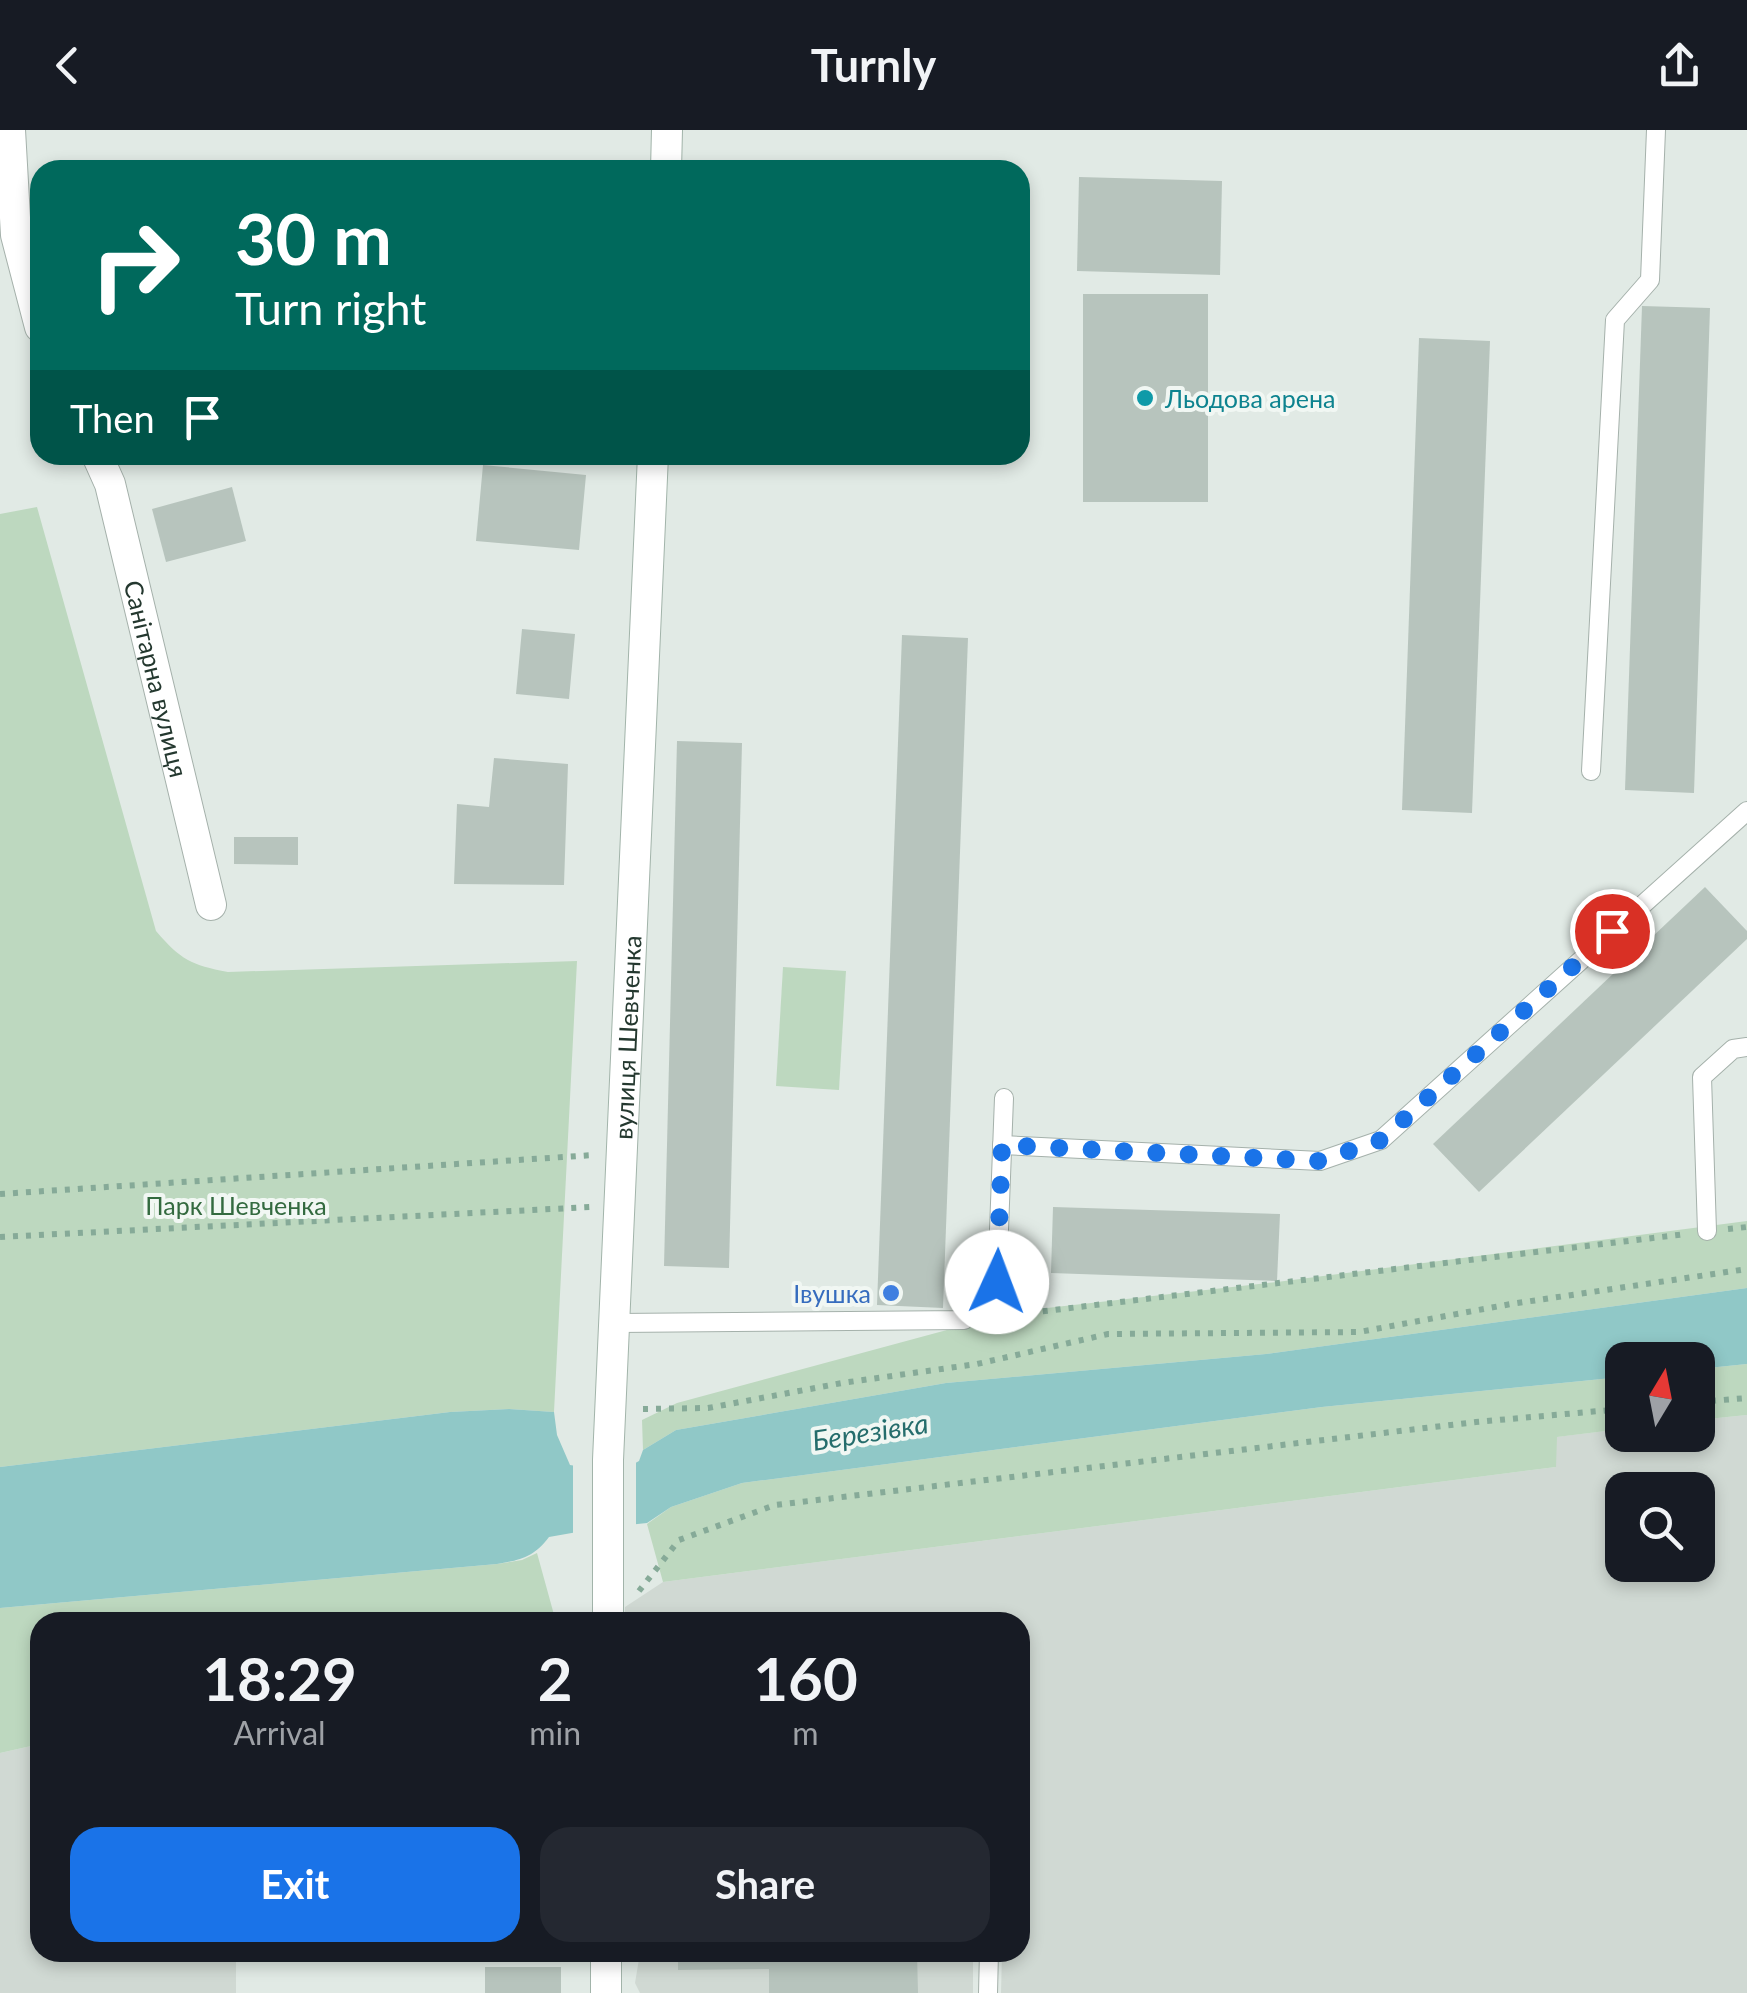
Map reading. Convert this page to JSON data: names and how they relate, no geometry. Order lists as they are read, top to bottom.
{
  "streets": {
    "main road": ["Санітарна вулиця", "вулиця Шевченка"]
  },
  "water": ["Березівка"],
  "parks": ["Парк Шевченка"],
  "places": ["Льодова арена", "Івушка"],
  "north": "top",
  "page": {
    "header": "Turnly",
    "turn": ["30 m", "Turn right"],
    "then": "Then",
    "eta": [
      "18:29",
      "Arrival",
      "2",
      "min",
      "160",
      "m"
    ],
    "buttons": ["Exit", "Share"]
  }
}
